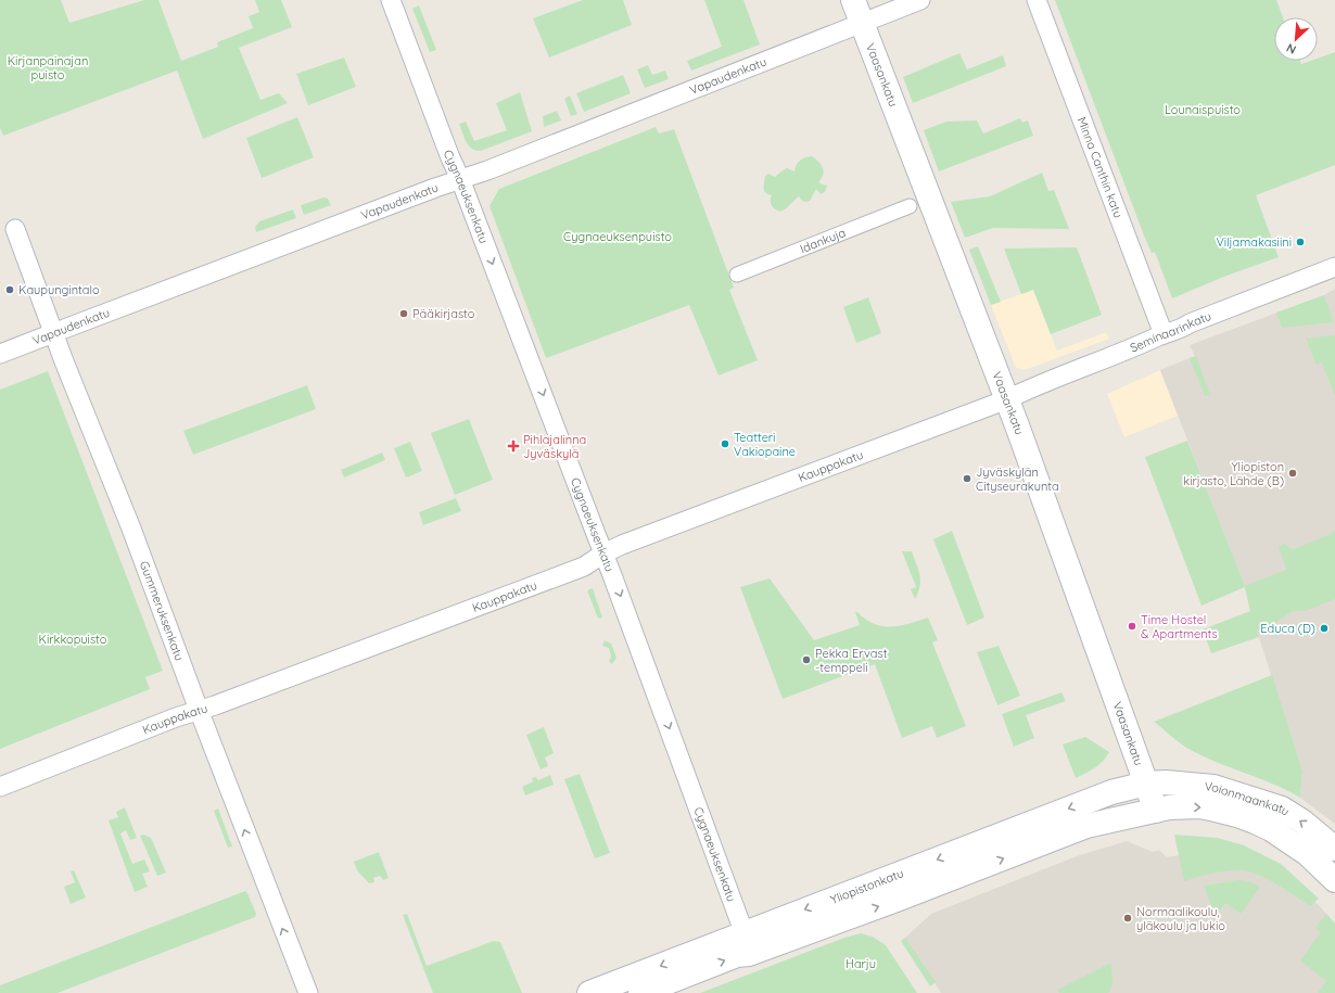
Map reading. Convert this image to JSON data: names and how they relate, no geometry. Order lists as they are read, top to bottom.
{
  "streets": {
    "main road": ["Vaasankatu", "Voionmaankatu", "Yliopistonkatu"],
    "street": [
      "Vapaudenkatu",
      "Minna Canthin katu",
      "Cygnaeuksenkatu",
      "Idankuja",
      "Seminaarinkatu",
      "Kauppakatu",
      "Gummeruksenkatu"
    ]
  },
  "crossings": [
    ["Vapaudenkatu", "Vaasankatu"],
    ["Vapaudenkatu", "Cygnaeuksenkatu"],
    ["Vapaudenkatu", "Gummeruksenkatu"],
    ["Vaasankatu", "Seminaarinkatu"],
    ["Vaasankatu", "Kauppakatu"],
    ["Vaasankatu", "Voionmaankatu"],
    ["Vaasankatu", "Yliopistonkatu"],
    ["Minna Canthin katu", "Seminaarinkatu"],
    ["Cygnaeuksenkatu", "Kauppakatu"],
    ["Cygnaeuksenkatu", "Yliopistonkatu"],
    ["Seminaarinkatu", "Kauppakatu"],
    ["Kauppakatu", "Gummeruksenkatu"],
    ["Voionmaankatu", "Yliopistonkatu"]
  ],
  "one_way": ["Cygnaeuksenkatu", "Gummeruksenkatu"],
  "parks": [
    "Kirjanpainajan puisto",
    "Lounaispuisto",
    "Cygnaeuksenpuisto",
    "Kirkkopuisto",
    "Harju"
  ],
  "places": {
    "other": [
      "Viljamakasiini",
      "Kaupungintalo",
      "Pääkirjasto",
      "Teatteri Vakiopaine",
      "Yliopiston kirjasto, Lähde (B)",
      "Jyväskylän Cityseurakunta",
      "Time Hostel & Apartments",
      "Educa (D)",
      "Pekka Ervast -temppeli",
      "Normaalikoulu, yläkoulu ja lukio"
    ],
    "health": ["Pihlajalinna Jyväskylä"]
  },
  "north": "bottom left"
}
